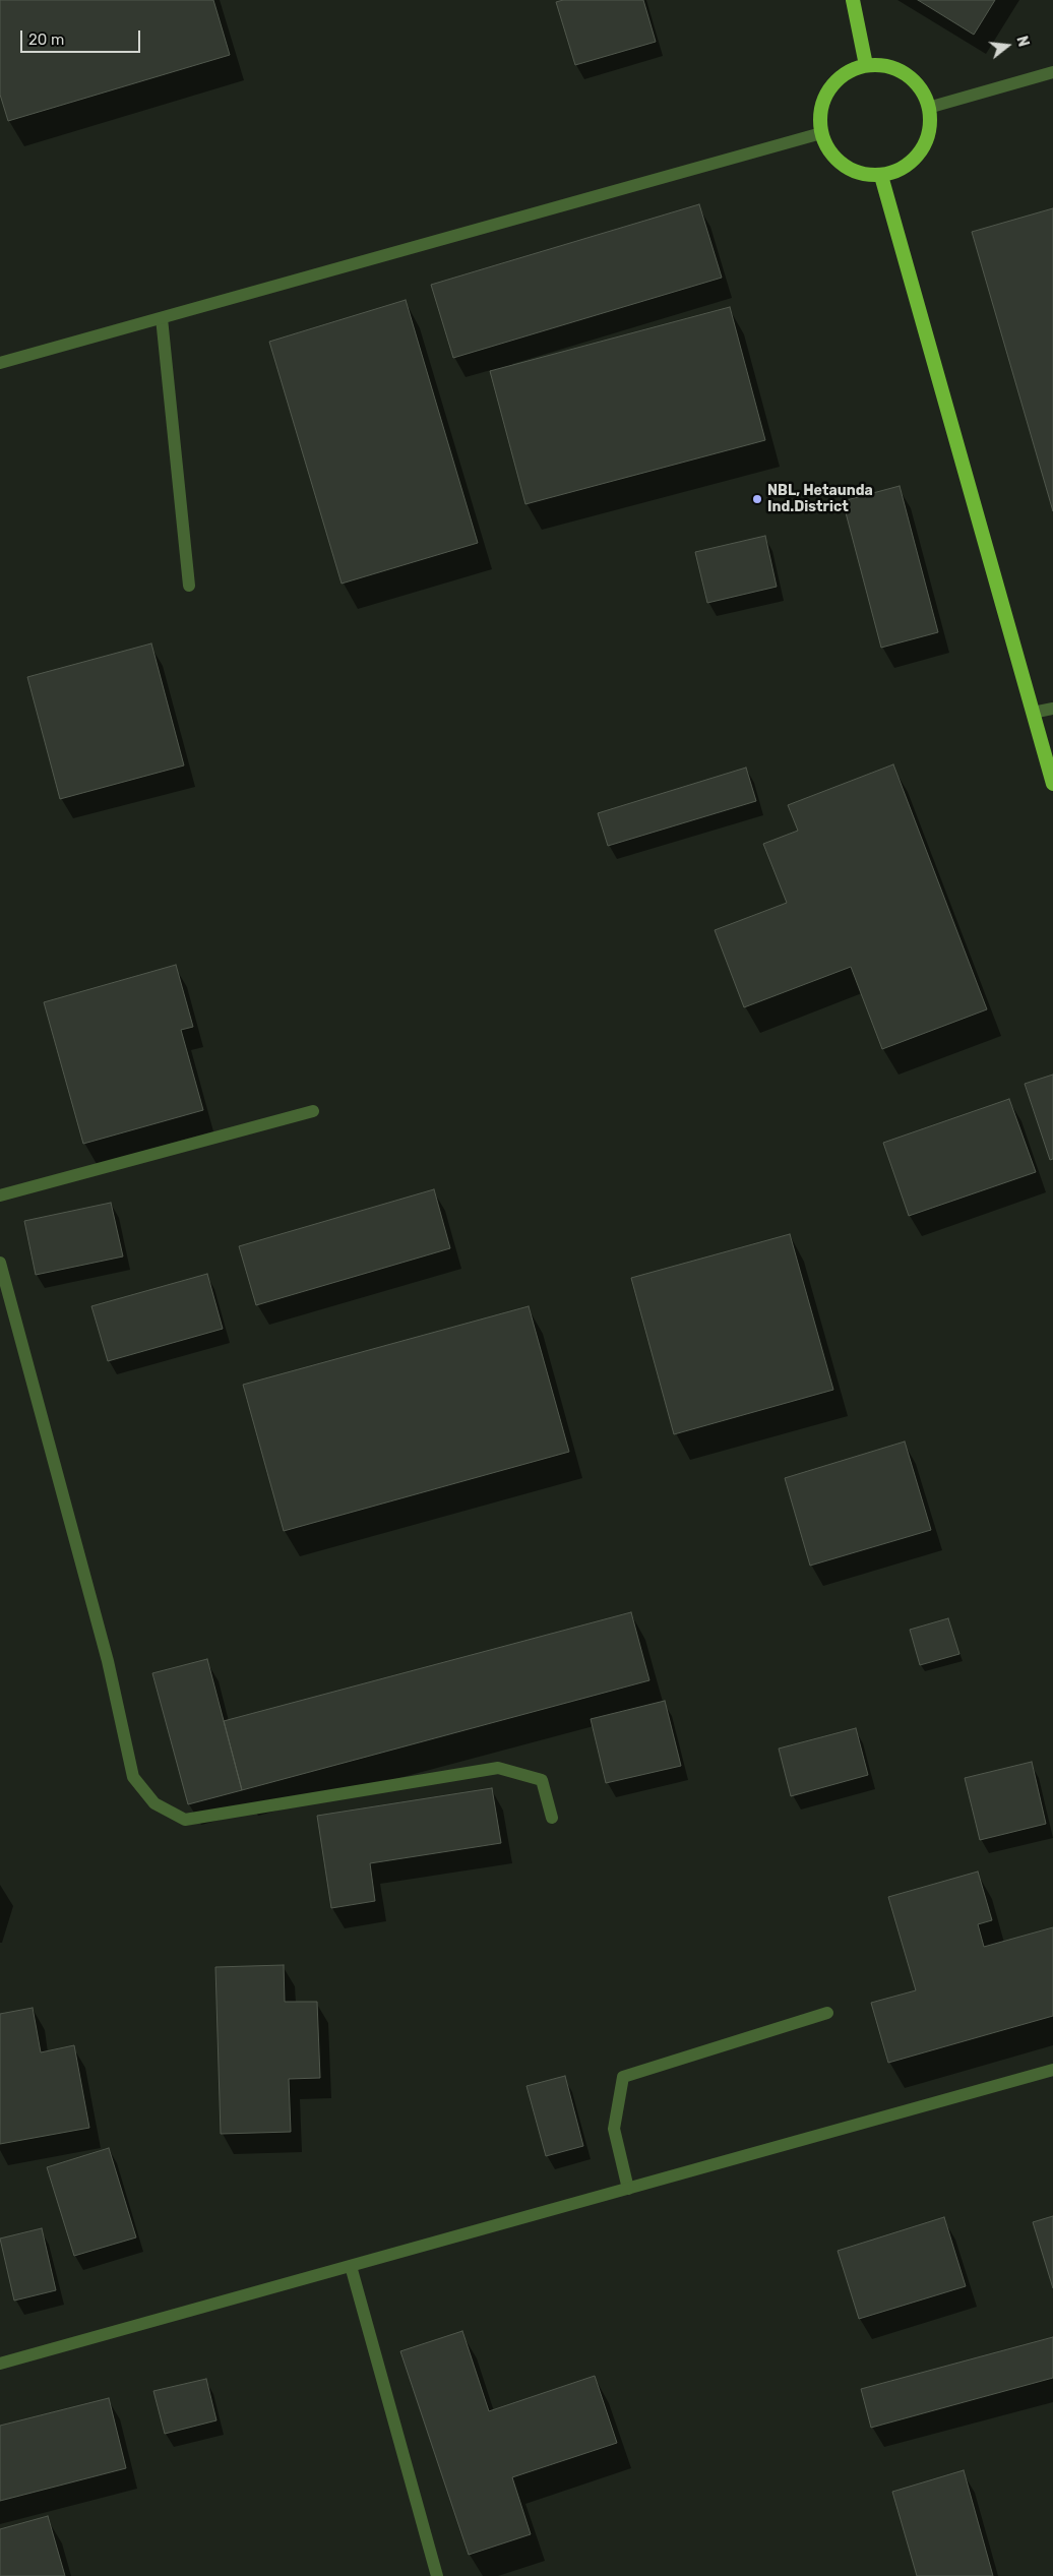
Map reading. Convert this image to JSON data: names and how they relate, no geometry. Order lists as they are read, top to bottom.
{
  "places": ["NBL, Hetaunda Ind.District"],
  "scale_bar": "20 m",
  "north": "right"
}
